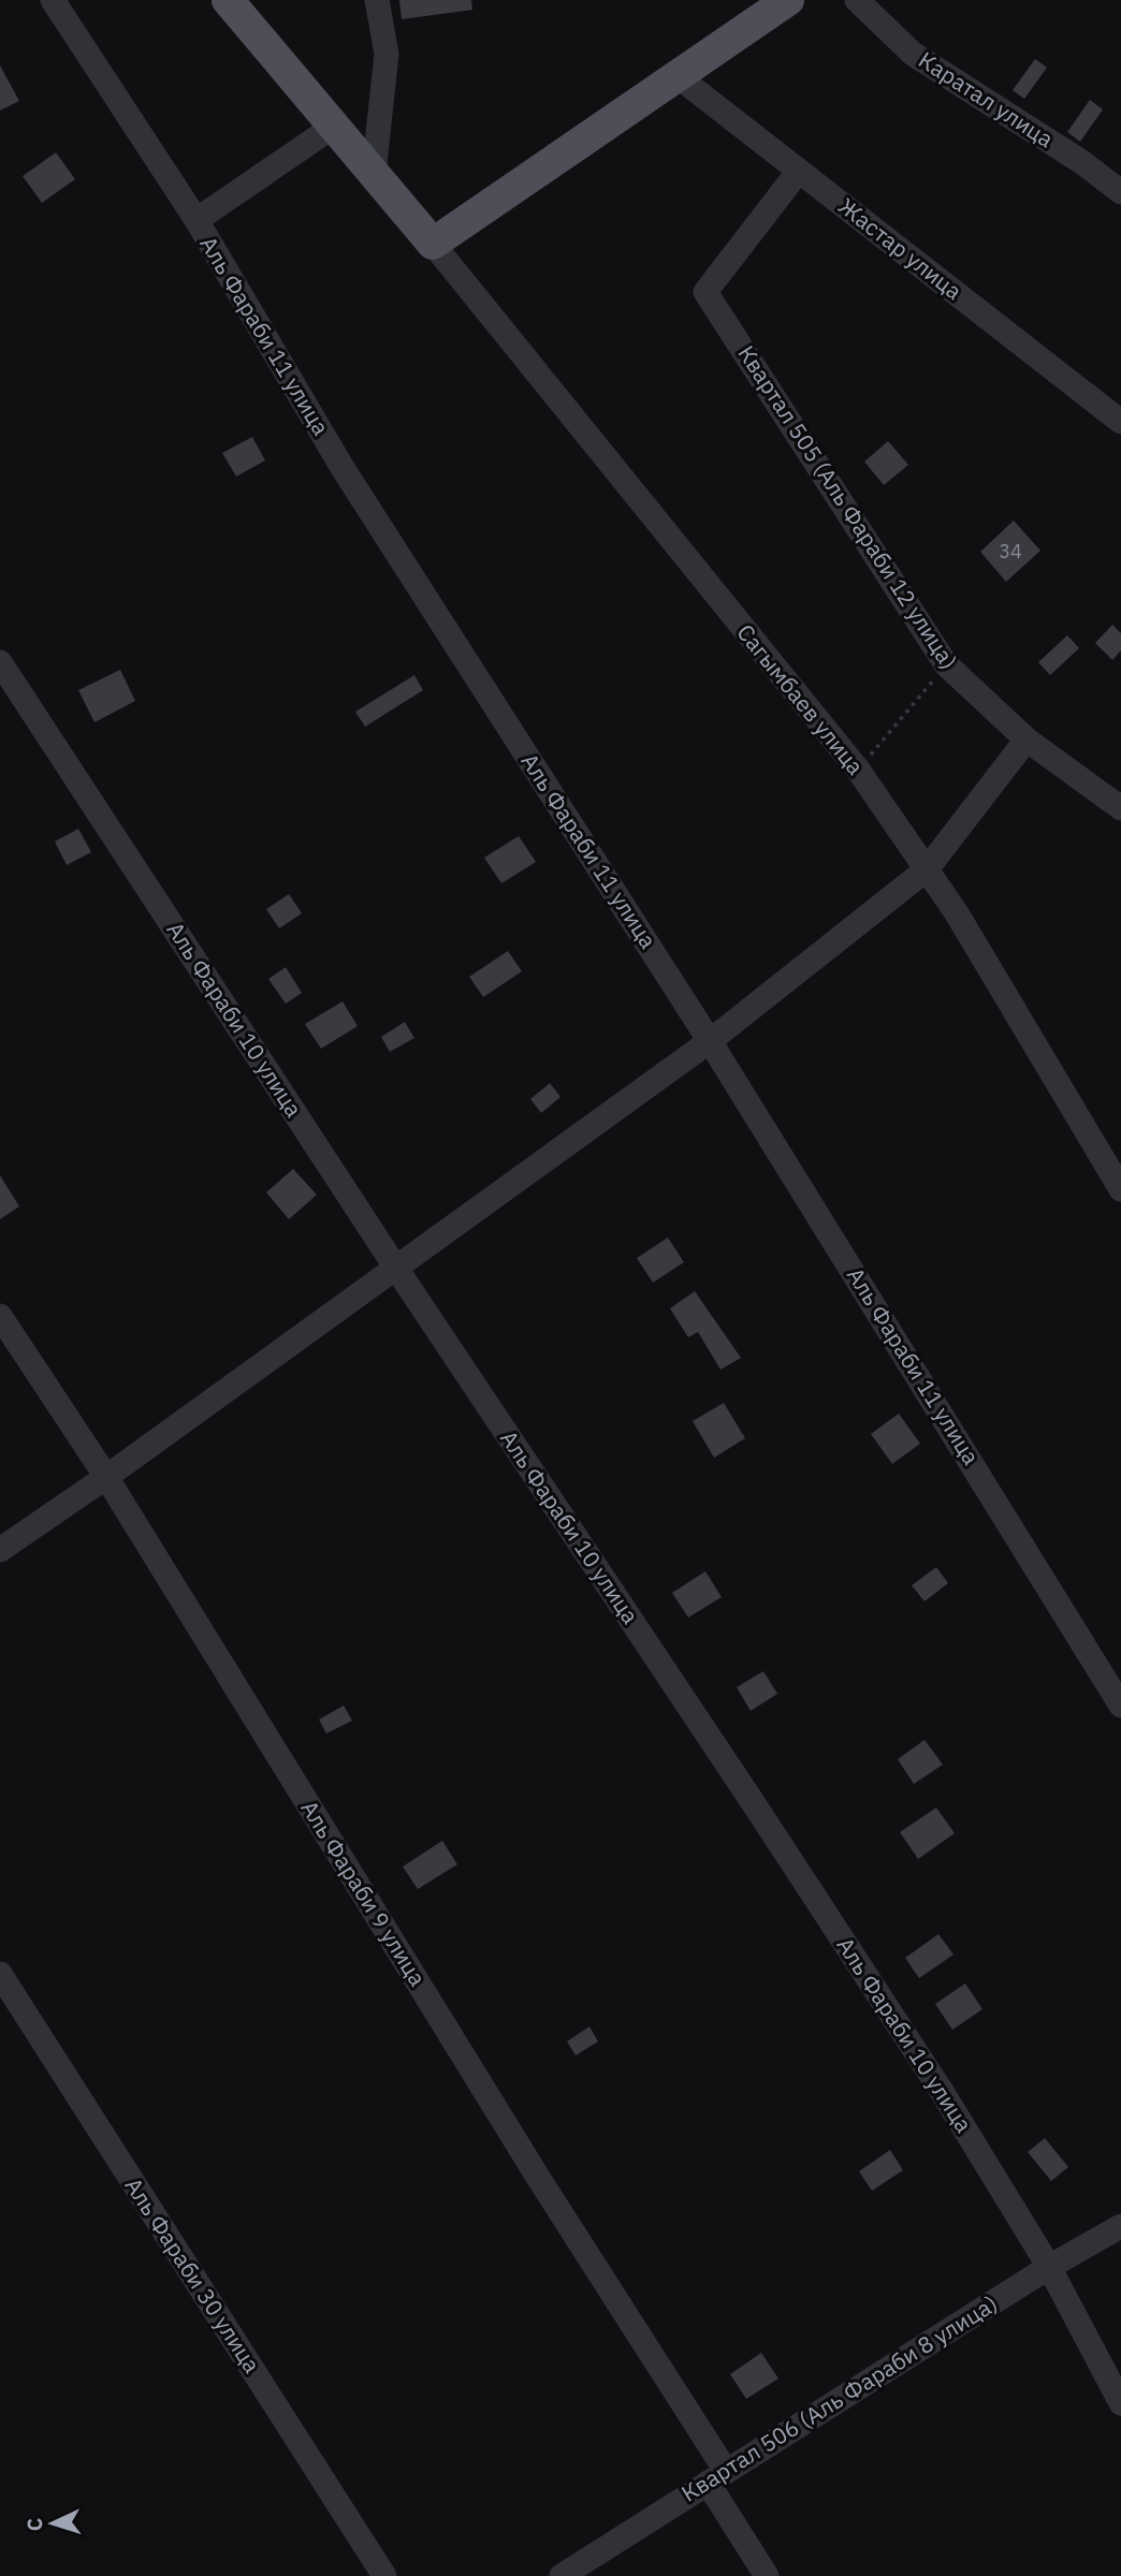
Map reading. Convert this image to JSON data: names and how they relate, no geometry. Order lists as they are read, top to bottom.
{
  "streets": {
    "street": [
      "Каратал улица",
      "Жастар улица",
      "Аль Фараби 11 улица",
      "Квартал 505 (Аль Фараби 12 улица)",
      "Сагымбаев улица",
      "Аль Фараби 10 улица",
      "Аль Фараби 9 улица",
      "Аль Фараби 30 улица",
      "Квартал 506 (Аль Фараби 8 улица)"
    ]
  },
  "crossings": [
    ["Жастар улица", "Квартал 505 (Аль Фараби 12 улица)"],
    ["Аль Фараби 10 улица", "Квартал 506 (Аль Фараби 8 улица)"],
    ["Аль Фараби 9 улица", "Квартал 506 (Аль Фараби 8 улица)"]
  ],
  "house_numbers": ["34"],
  "north": "left"
}
